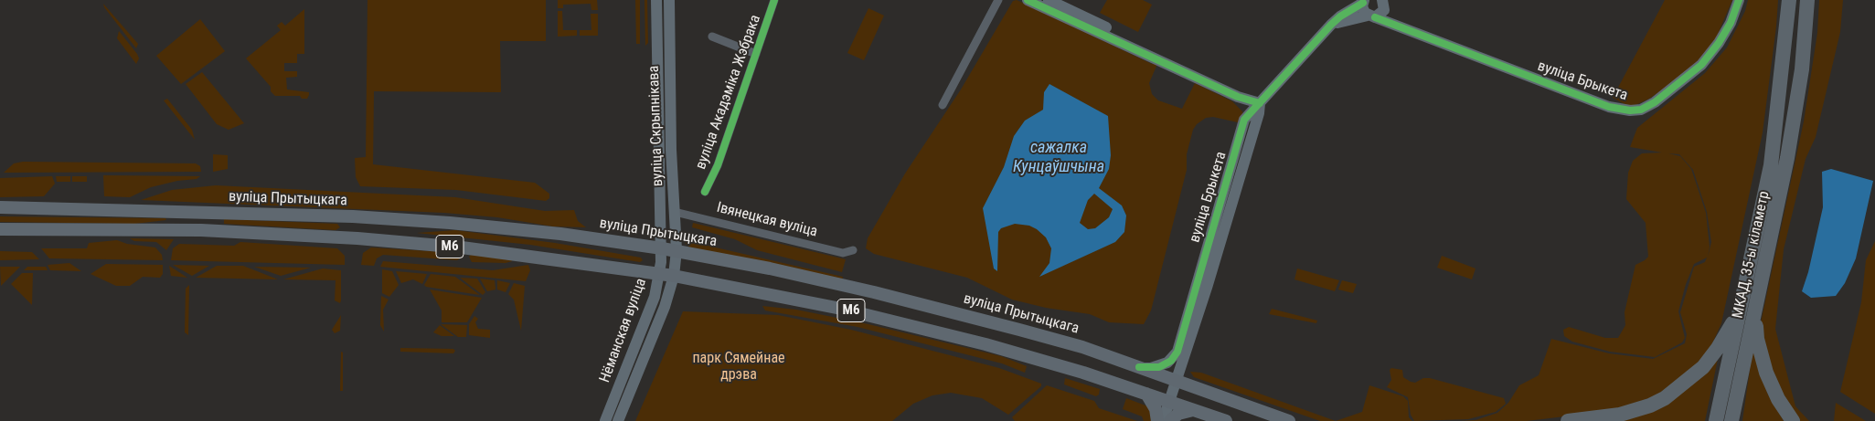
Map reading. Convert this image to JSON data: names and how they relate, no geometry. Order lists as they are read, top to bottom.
{
  "streets": {
    "highway": ["МКАД, 35-ы кіламетр"],
    "main road": ["вуліца Прытыцкага", "М6"],
    "street": [
      "вуліца Брыкета",
      "вуліца Акадэміка Жэбрака",
      "вуліца Скрыпнікава",
      "Івянецкая вуліца",
      "Нёманская вуліца"
    ]
  },
  "crossings": [
    ["вуліца Брыкета", "вуліца Прытыцкага"],
    ["вуліца Брыкета", "М6"],
    ["вуліца Скрыпнікава", "вуліца Прытыцкага"],
    ["вуліца Скрыпнікава", "Івянецкая вуліца"],
    ["вуліца Скрыпнікава", "Нёманская вуліца"],
    ["вуліца Прытыцкага", "Нёманская вуліца"],
    ["М6", "Нёманская вуліца"]
  ],
  "water": ["сажалка Кунцаўшчына"],
  "parks": ["парк Сямейнае дрэва"]
}
